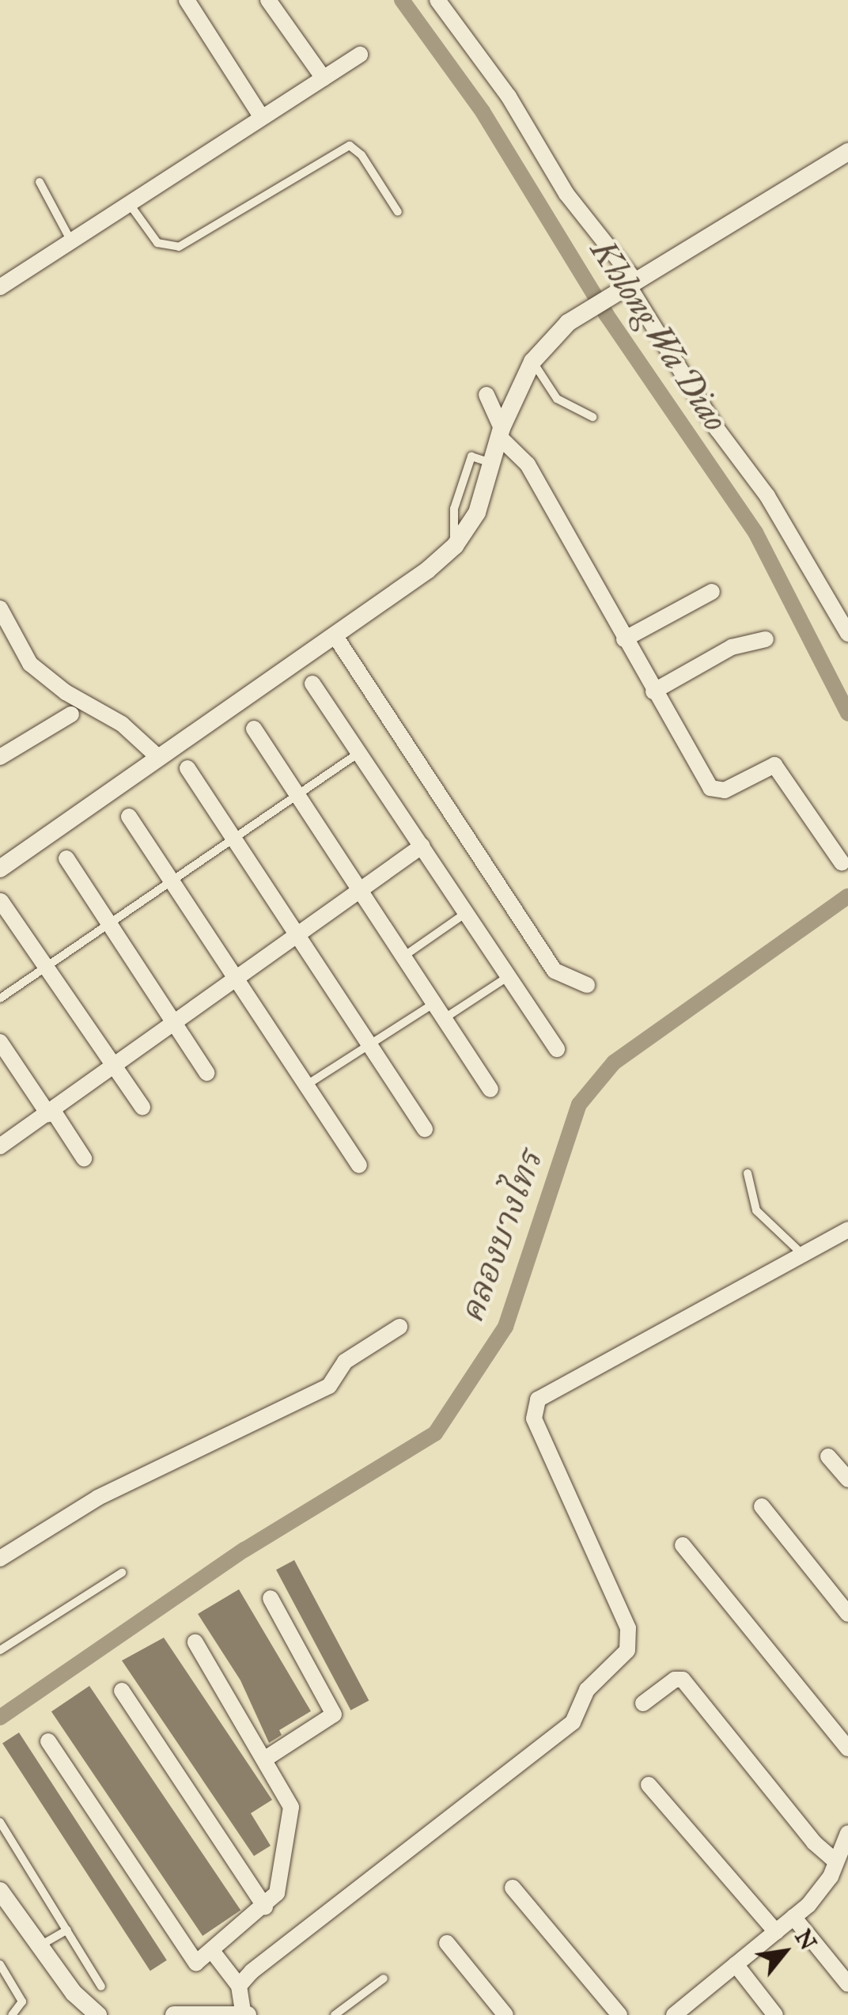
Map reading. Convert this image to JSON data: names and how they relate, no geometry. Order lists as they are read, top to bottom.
{
  "water": ["Khlong Wa Diao", "คลองบางไทร"],
  "north": "top right"
}
